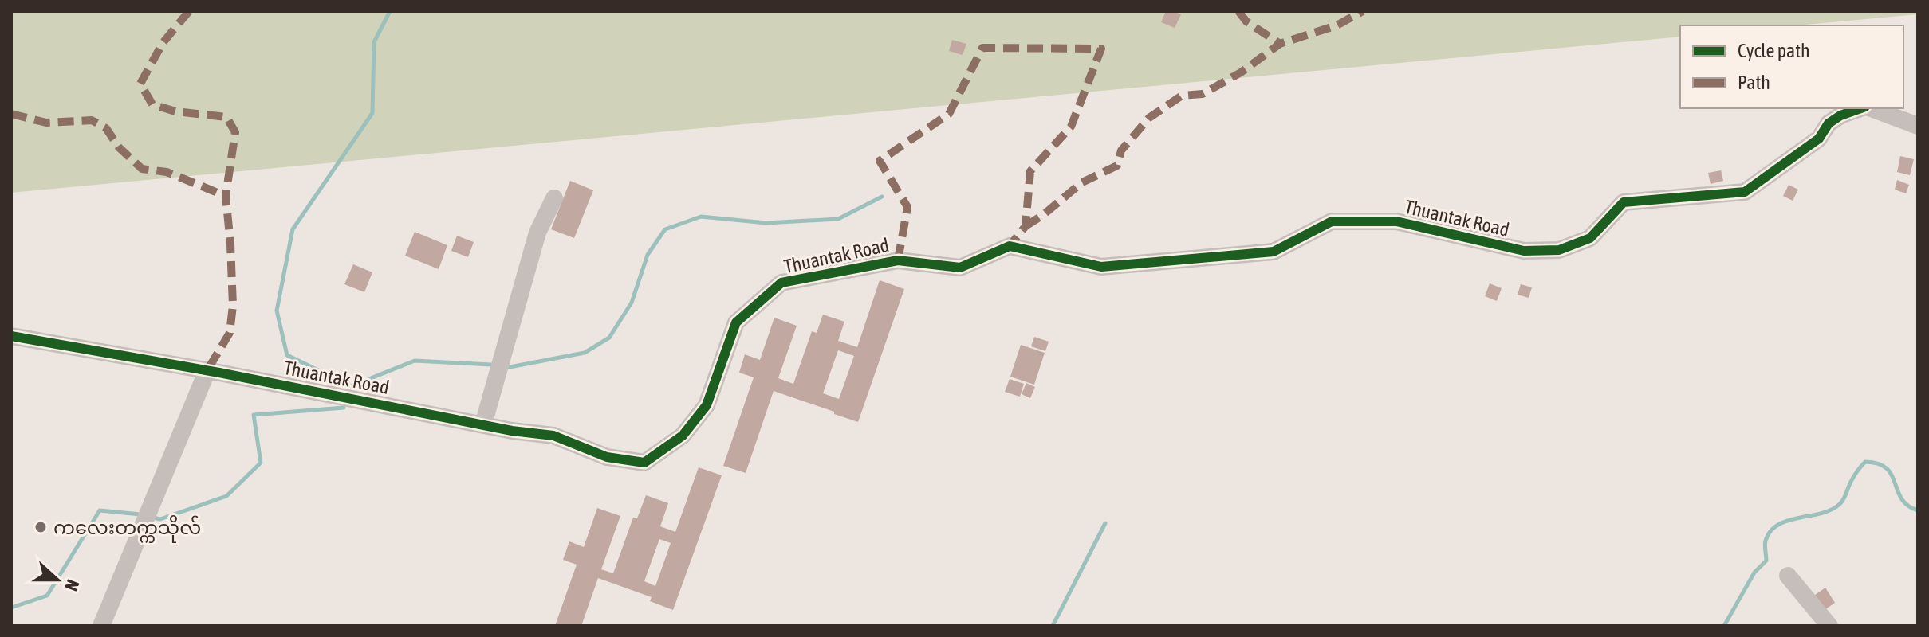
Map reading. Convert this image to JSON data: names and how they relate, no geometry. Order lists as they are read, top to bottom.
{
  "streets": {
    "street": ["Thuantak Road"]
  },
  "places": ["ကလေးတက္ကသိုလ်"],
  "legend": ["Cycle path", "Path"],
  "north": "right"
}
